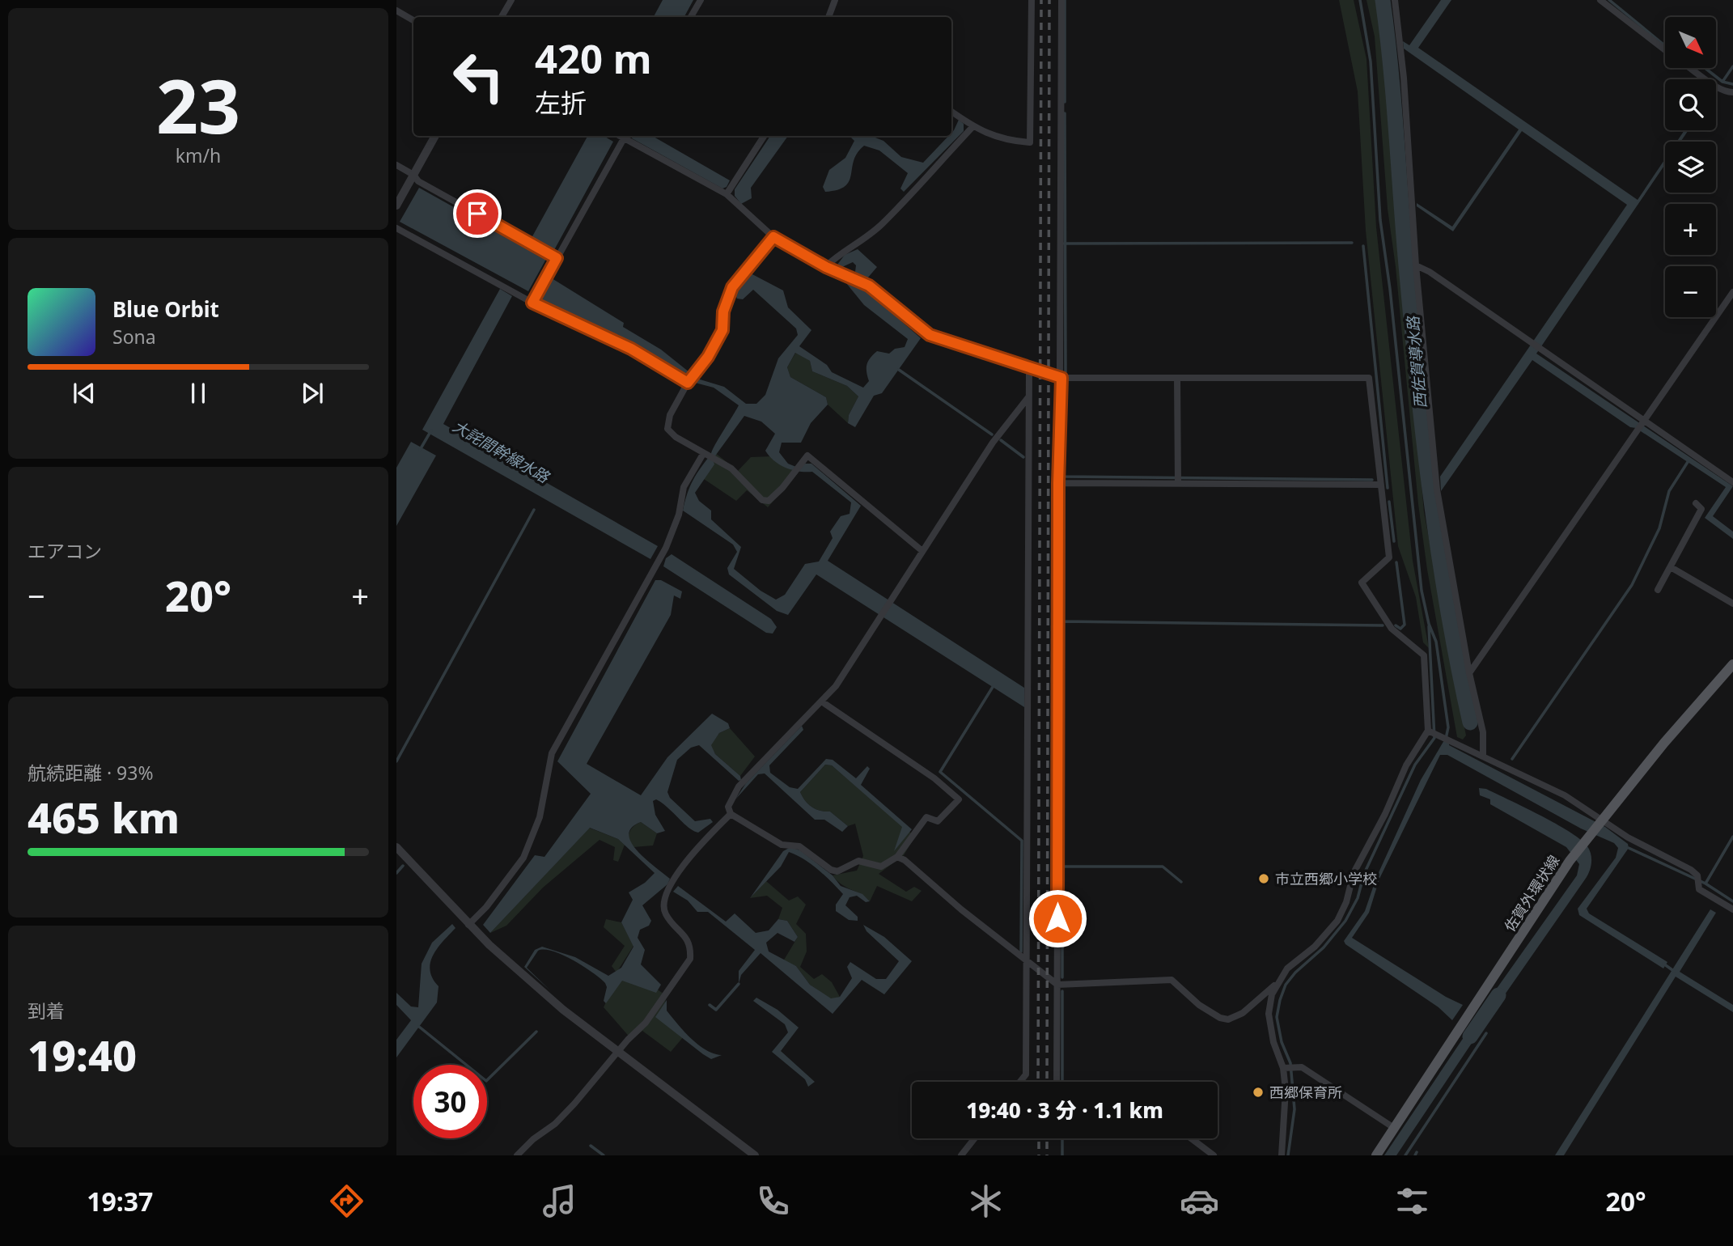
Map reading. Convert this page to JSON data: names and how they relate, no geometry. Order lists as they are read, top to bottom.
{
  "streets": {
    "main road": ["佐賀外環状線"]
  },
  "water": ["西佐賀導水路", "大詫間幹線水路"],
  "places": ["市立西郷小学校", "西郷保育所"],
  "north": "bottom right",
  "page": {
    "tile": [
      ["23", "km/h"],
      "エアコン",
      ["航続距離 · 93%", "465 km"],
      ["到着", "19:40"]
    ],
    "map_buttons": ["+", "−"],
    "turn": ["420 m", "左折"],
    "song": ["Blue Orbit", "Sona"],
    "heat": ["−", "20°", "+"],
    "limit": "30",
    "trip": "19:40 · 3 分 · 1.1 km",
    "tabs": ["19:37", "20°"]
  }
}
